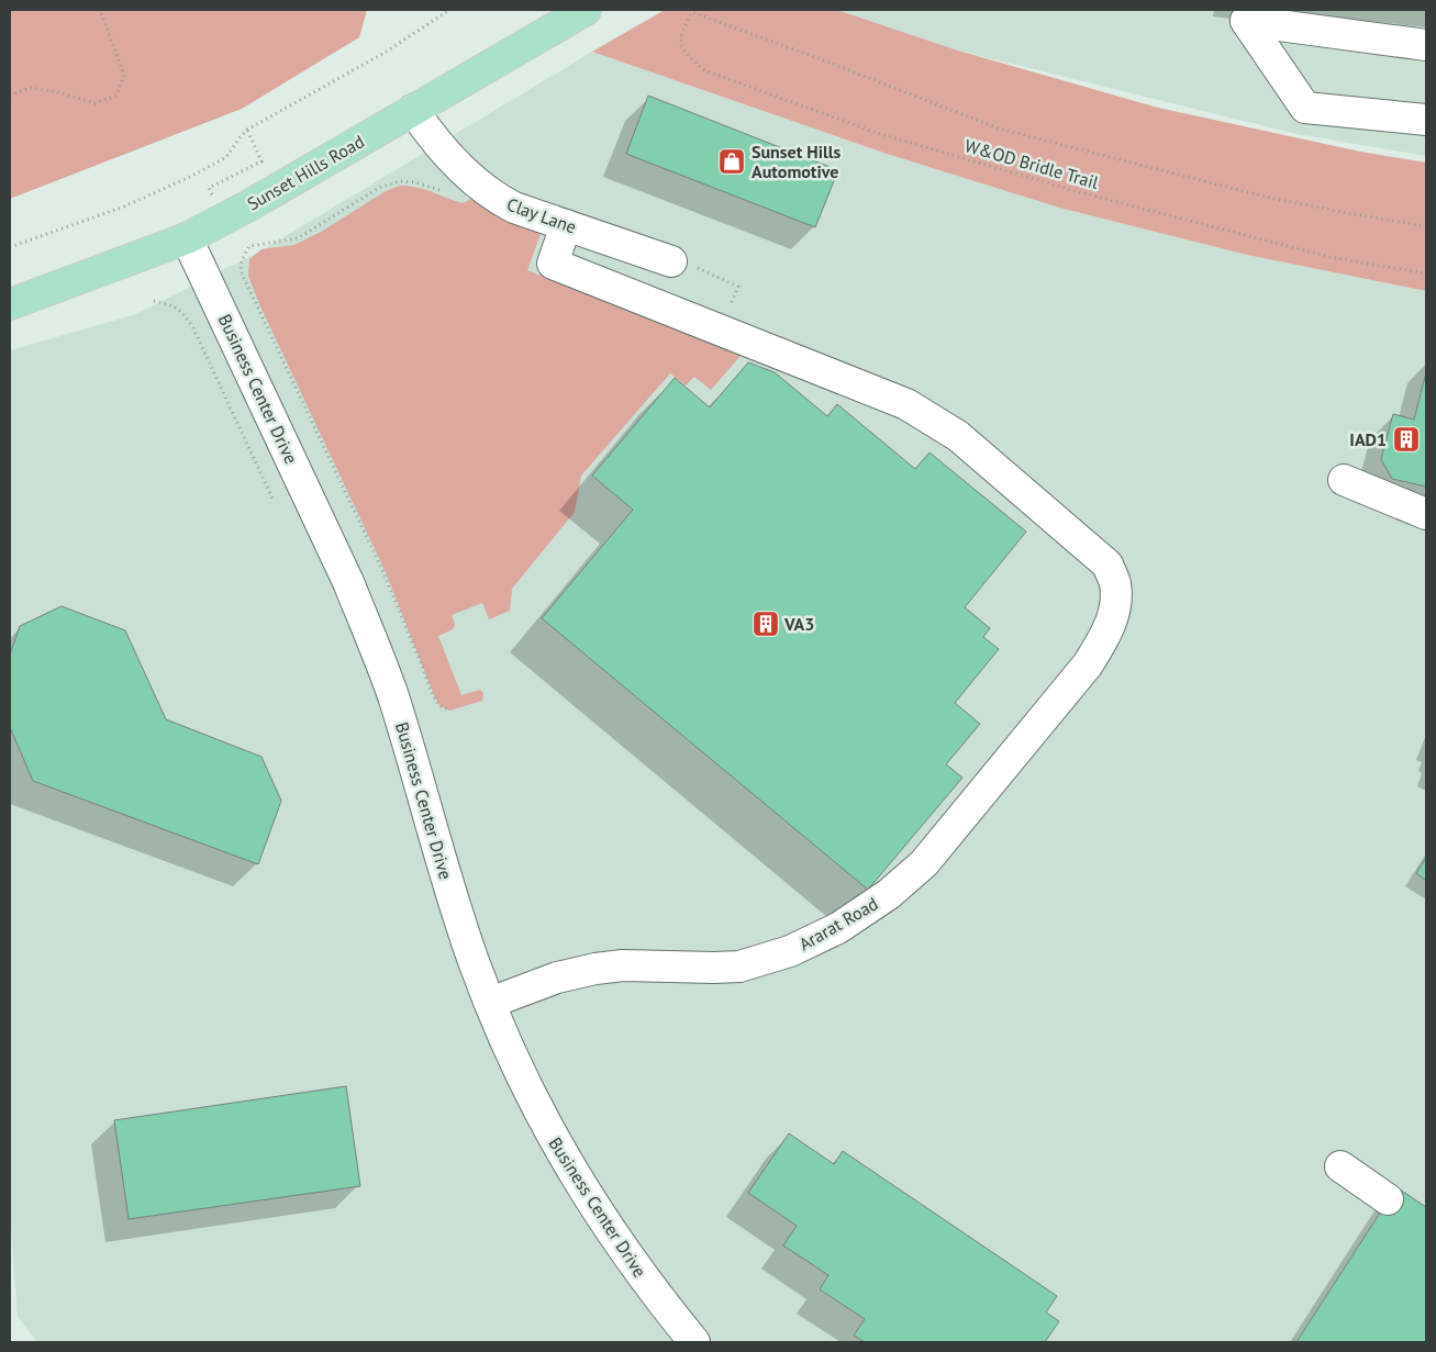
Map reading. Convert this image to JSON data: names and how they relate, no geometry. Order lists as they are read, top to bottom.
{
  "streets": {
    "main road": ["Sunset Hills Road"],
    "street": ["Clay Lane", "Business Center Drive", "Ararat Road"],
    "path": ["W&OD Bridle Trail"]
  },
  "crossings": [
    ["Sunset Hills Road", "Clay Lane"],
    ["Sunset Hills Road", "Business Center Drive"],
    ["Clay Lane", "Ararat Road"],
    ["Business Center Drive", "Ararat Road"]
  ],
  "places": {
    "shop": ["Sunset Hills Automotive"],
    "building": ["IAD1", "VA3"]
  }
}
